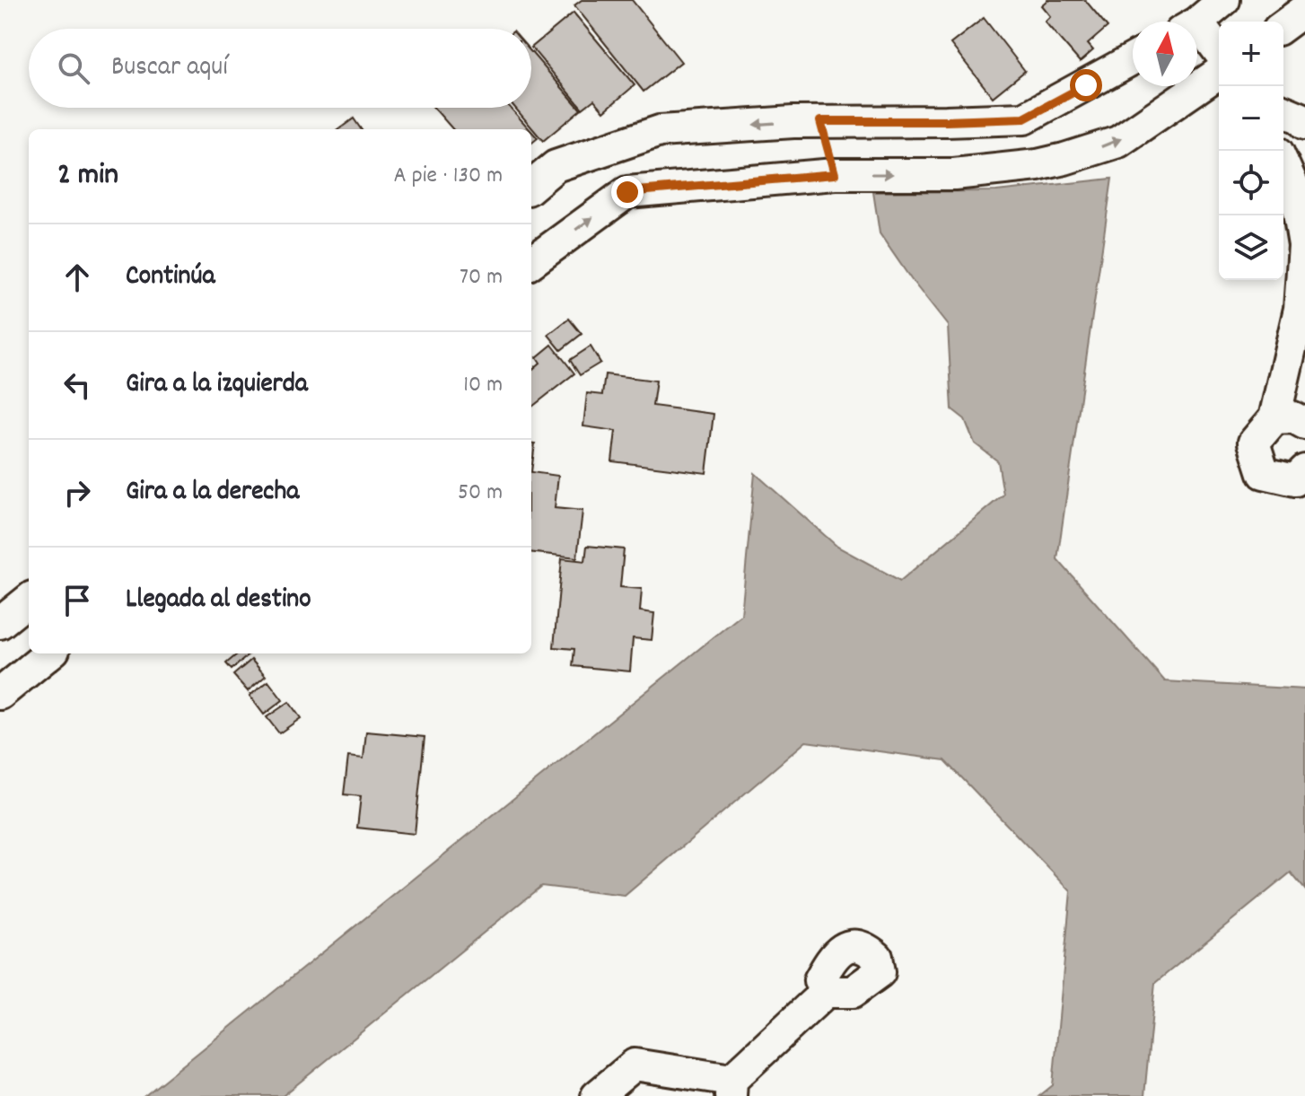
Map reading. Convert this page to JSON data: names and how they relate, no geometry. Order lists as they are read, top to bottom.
{
  "north": "top",
  "page": {
    "map_buttons": ["+", "−"],
    "search": "Buscar aquí",
    "heading": ["2 min", "A pie · 130 m"],
    "list": [
      ["Continúa", "70 m"],
      ["Gira a la izquierda", "10 m"],
      ["Gira a la derecha", "50 m"],
      "Llegada al destino"
    ]
  }
}
